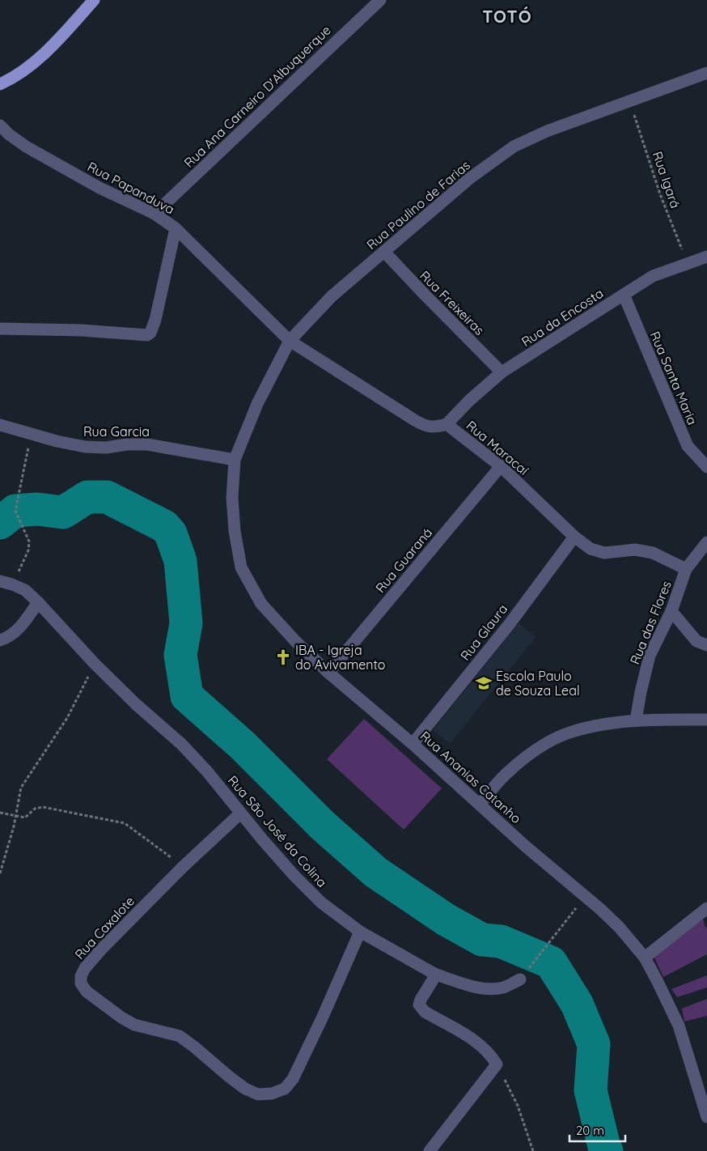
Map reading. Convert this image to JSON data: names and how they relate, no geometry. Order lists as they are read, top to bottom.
{
  "streets": {
    "street": [
      "Rua Ana Carneiro D'Albuquerque",
      "Rua Papanduva",
      "Rua Paulino de Farias",
      "Rua Freixeiras",
      "Rua da Encosta",
      "Rua Santa Maria",
      "Rua Garcia",
      "Rua Maracaí",
      "Rua Guaraná",
      "Rua das Flores",
      "Rua Glaura",
      "Rua Ananias Catanho",
      "Rua São José da Colina",
      "Rua Caxalote"
    ],
    "path": ["Rua Igará"]
  },
  "crossings": [
    ["Rua Ana Carneiro D'Albuquerque", "Rua Papanduva"],
    ["Rua Igará", "Rua Paulino de Farias"],
    ["Rua Igará", "Rua da Encosta"],
    ["Rua Papanduva", "Rua Paulino de Farias"],
    ["Rua Papanduva", "Rua Maracaí"],
    ["Rua Paulino de Farias", "Rua Freixeiras"],
    ["Rua Paulino de Farias", "Rua Garcia"],
    ["Rua Paulino de Farias", "Rua Maracaí"],
    ["Rua Paulino de Farias", "Rua Ananias Catanho"],
    ["Rua Freixeiras", "Rua da Encosta"],
    ["Rua da Encosta", "Rua Santa Maria"],
    ["Rua da Encosta", "Rua Maracaí"],
    ["Rua Garcia", "Rua Ananias Catanho"],
    ["Rua Maracaí", "Rua Guaraná"],
    ["Rua Maracaí", "Rua das Flores"],
    ["Rua Maracaí", "Rua Glaura"],
    ["Rua Guaraná", "Rua Ananias Catanho"],
    ["Rua Glaura", "Rua Ananias Catanho"],
    ["Rua São José da Colina", "Rua Caxalote"]
  ],
  "districts": ["TOTÓ"],
  "places": {
    "church": ["IBA - Igreja do Avivamento"],
    "school or university": ["Escola Paulo de Souza Leal"]
  },
  "scale_bar": "20 m"
}
